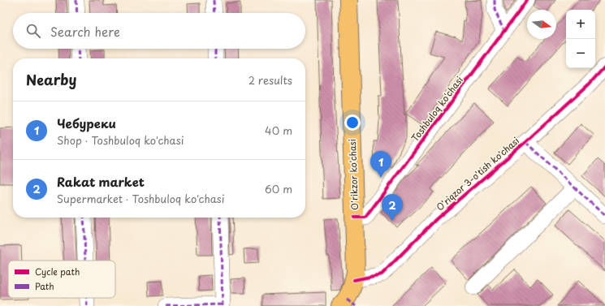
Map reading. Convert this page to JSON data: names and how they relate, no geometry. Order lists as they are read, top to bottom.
{
  "streets": {
    "main road": ["O'rikzor ko'chasi"],
    "street": ["Toshbuloq ko'chasi", "O'riqzor 3-o'tish ko'chasi"]
  },
  "crossings": [
    ["Toshbuloq ko'chasi", "O'rikzor ko'chasi"],
    ["O'riqzor 3-o'tish ko'chasi", "O'rikzor ko'chasi"]
  ],
  "legend": ["Cycle path", "Path"],
  "north": "right",
  "page": {
    "map_buttons": ["+", "−"],
    "search": "Search here",
    "heading": ["Nearby", "2 results"],
    "list": [
      {
        "mark": "1",
        "name": "Чебуреки",
        "note": "Shop · Toshbuloq ko'chasi",
        "value": "40 m"
      },
      {
        "mark": "2",
        "name": "Rakat market",
        "note": "Supermarket · Toshbuloq ko'chasi",
        "value": "60 m"
      }
    ],
    "pins": ["1", "2"]
  }
}
